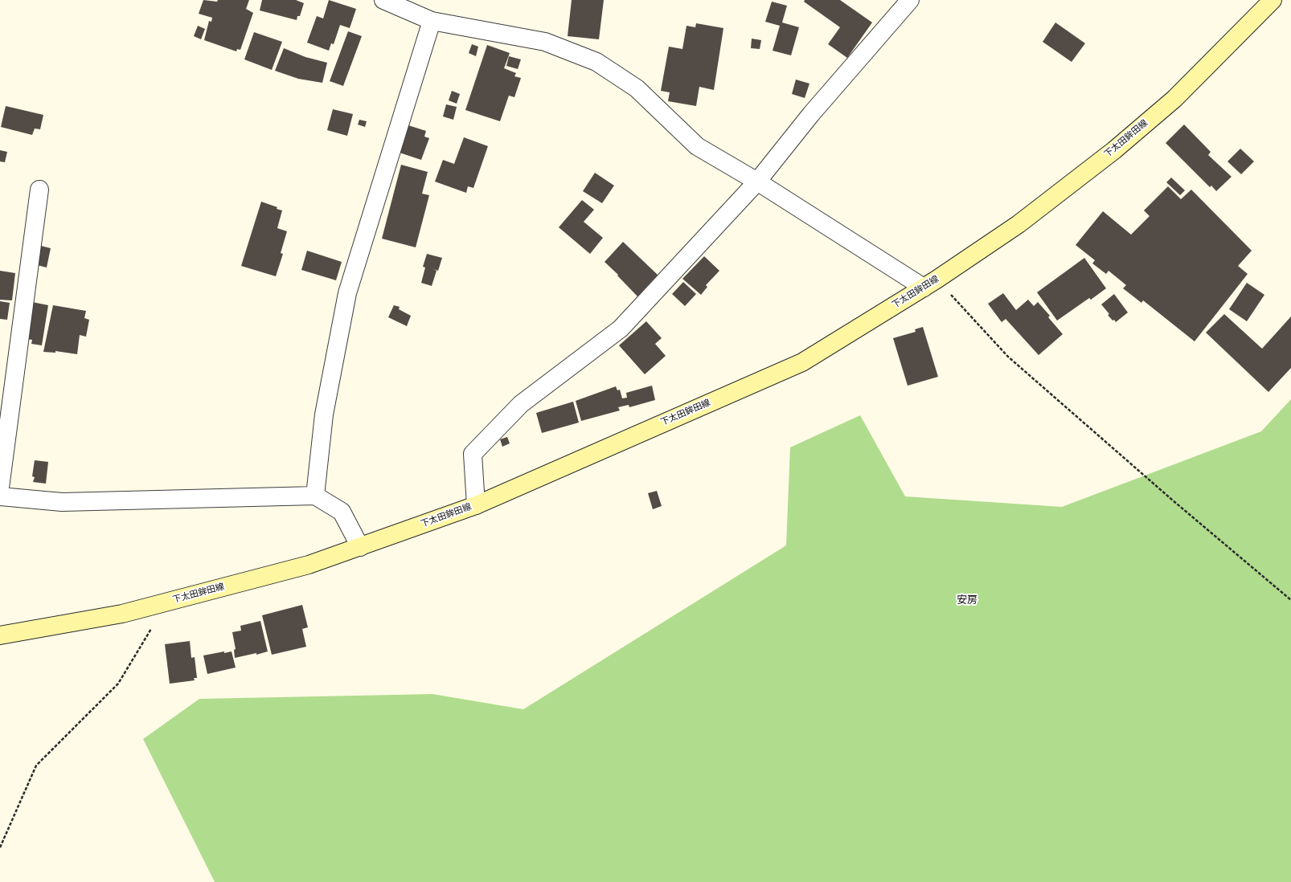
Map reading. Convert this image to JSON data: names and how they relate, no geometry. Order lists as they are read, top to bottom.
{
  "streets": {
    "main road": ["下太田鉾田線"]
  },
  "districts": ["安房"]
}
